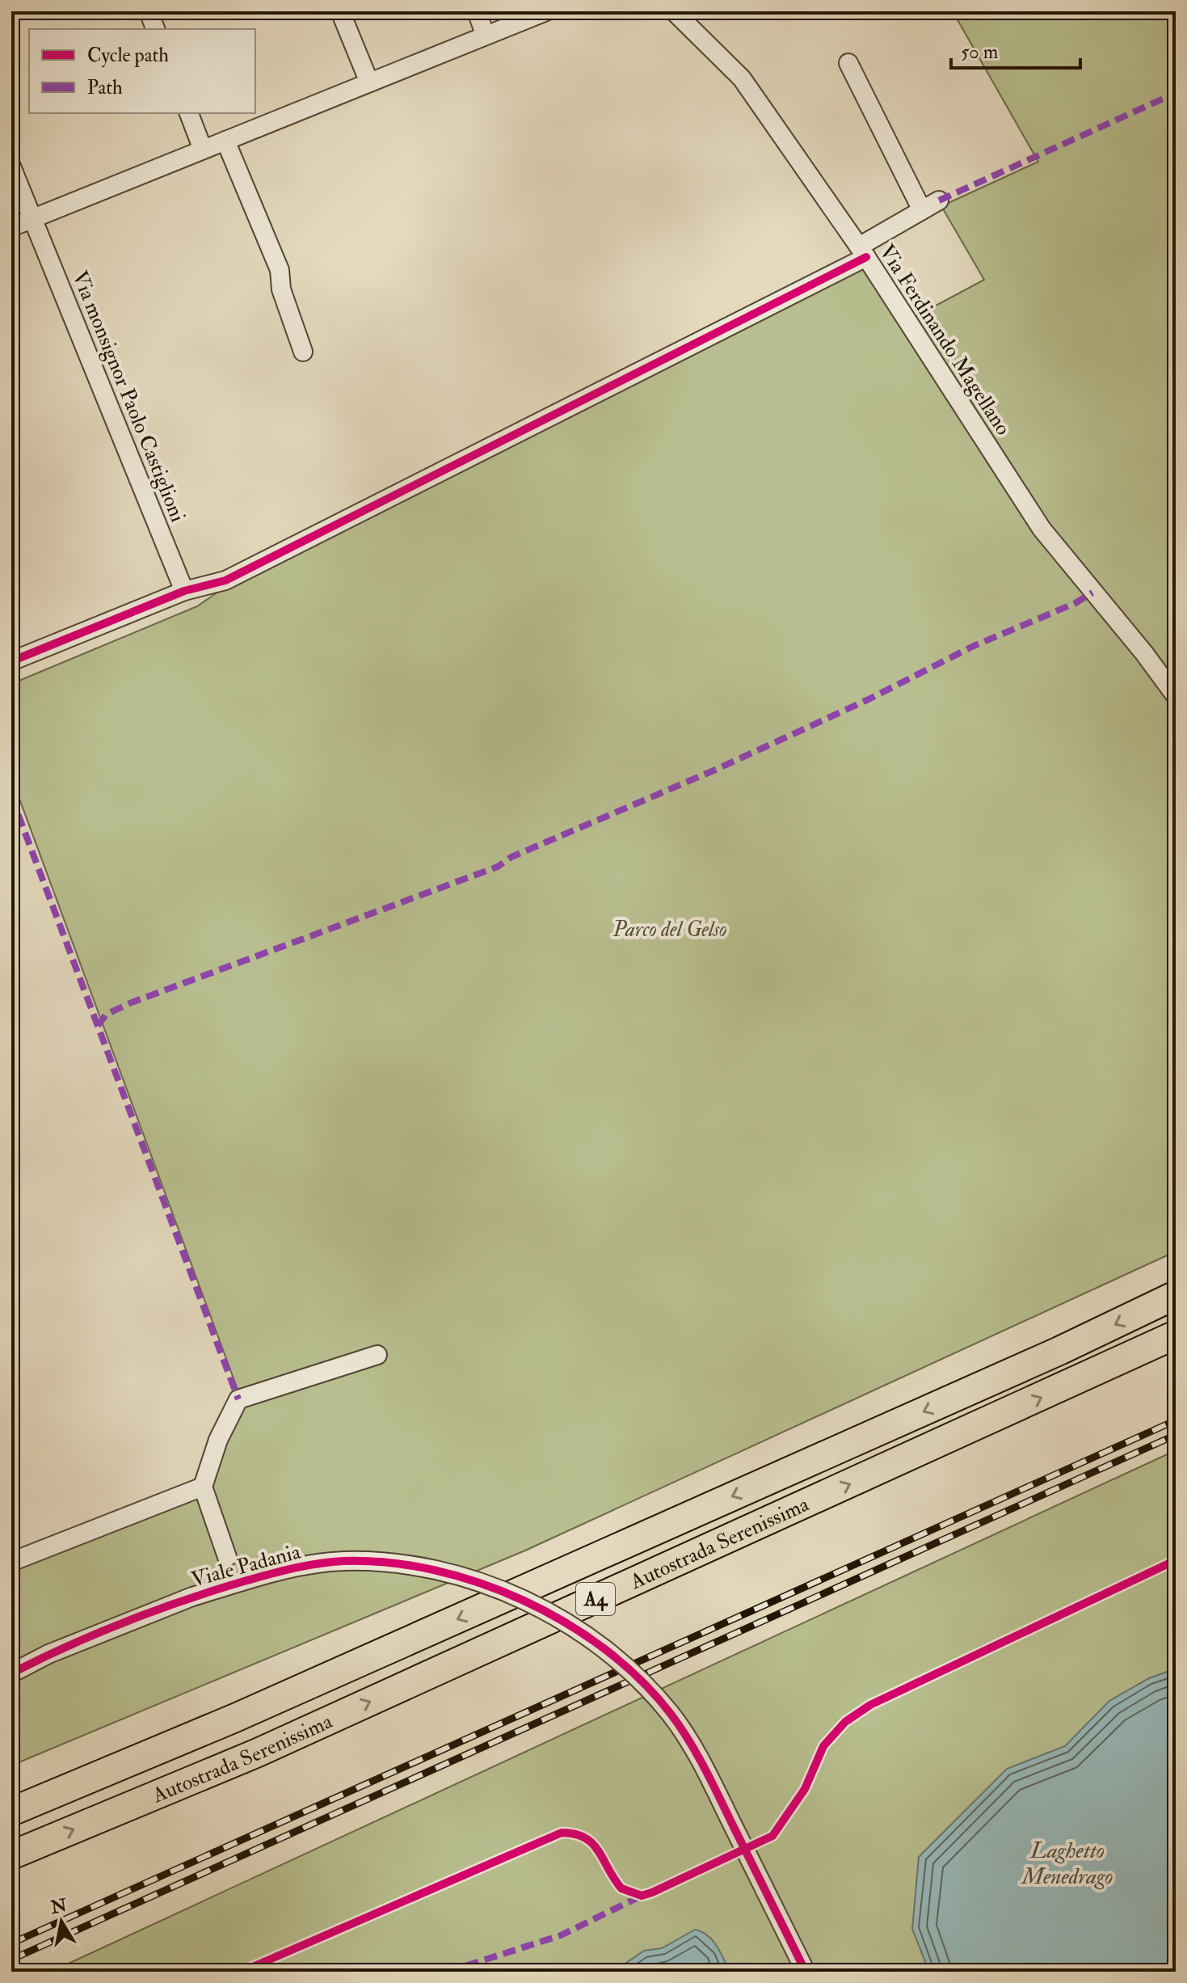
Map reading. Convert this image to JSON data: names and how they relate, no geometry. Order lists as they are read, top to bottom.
{
  "streets": {
    "highway": ["Autostrada Serenissima", "A4"],
    "street": ["Via Ferdinando Magellano", "Via monsignor Paolo Castiglioni", "Viale Padania"]
  },
  "water": ["Laghetto Menedrago"],
  "parks": ["Parco del Gelso"],
  "legend": ["Cycle path", "Path"],
  "scale_bar": "50 m",
  "north": "top"
}
